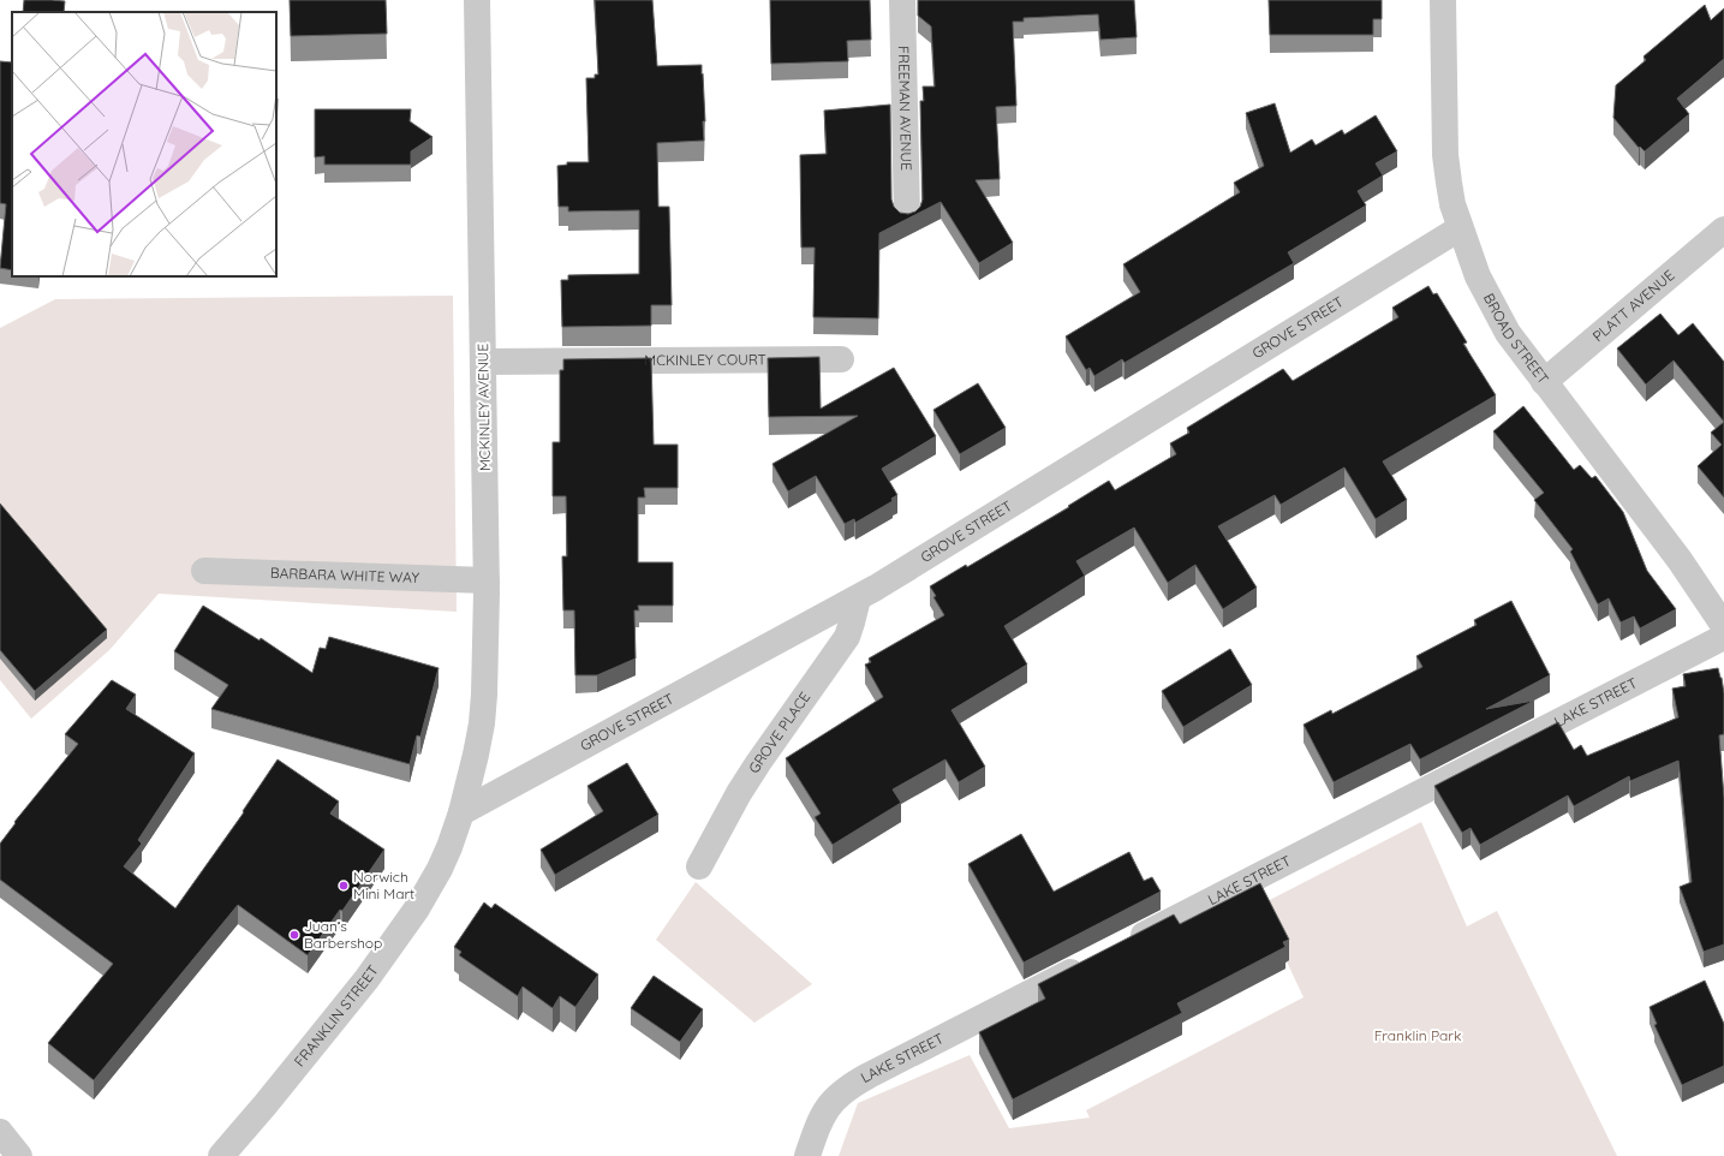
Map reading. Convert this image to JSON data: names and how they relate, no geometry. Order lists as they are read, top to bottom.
{
  "streets": {
    "street": [
      "FREEMAN AVENUE",
      "PLATT AVENUE",
      "GROVE STREET",
      "BROAD STREET",
      "MCKINLEY COURT",
      "MCKINLEY AVENUE",
      "BARBARA WHITE WAY",
      "LAKE STREET",
      "GROVE PLACE",
      "FRANKLIN STREET"
    ]
  },
  "crossings": [
    ["PLATT AVENUE", "BROAD STREET"],
    ["GROVE STREET", "BROAD STREET"],
    ["GROVE STREET", "MCKINLEY AVENUE"],
    ["GROVE STREET", "GROVE PLACE"],
    ["GROVE STREET", "FRANKLIN STREET"],
    ["MCKINLEY COURT", "MCKINLEY AVENUE"],
    ["MCKINLEY AVENUE", "BARBARA WHITE WAY"],
    ["MCKINLEY AVENUE", "FRANKLIN STREET"]
  ],
  "parks": ["Franklin Park"],
  "places": ["Norwich Mini Mart", "Juan’s Barbershop"]
}
